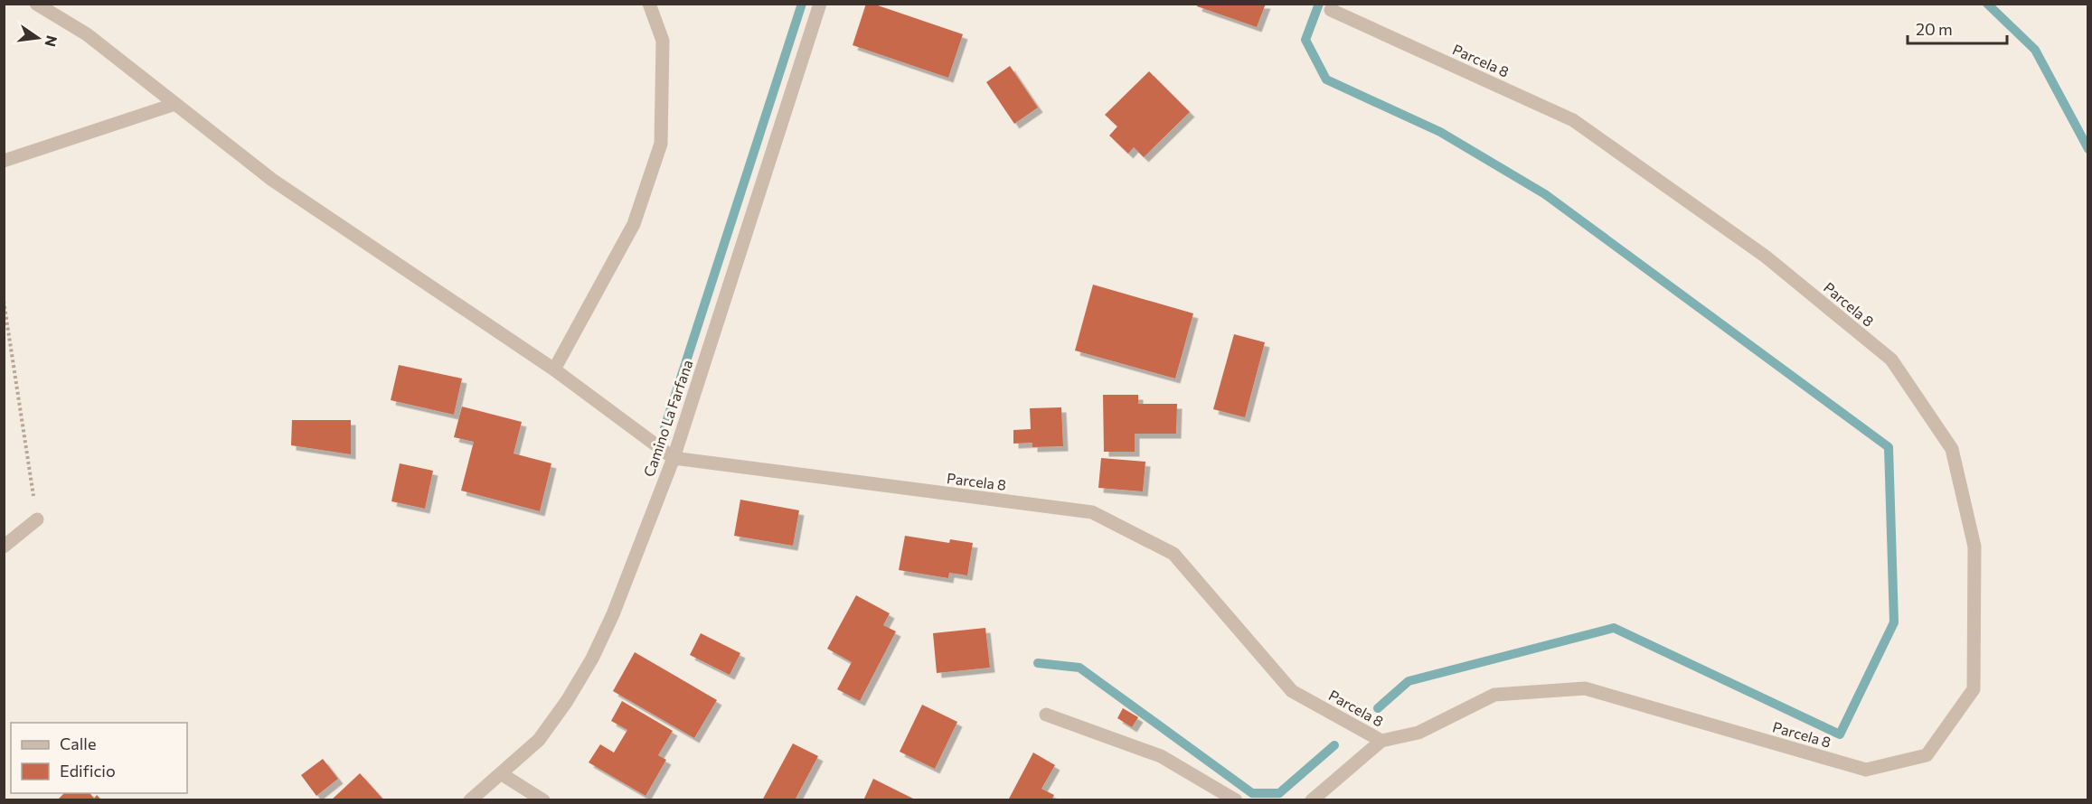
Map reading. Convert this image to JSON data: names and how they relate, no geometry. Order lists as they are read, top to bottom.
{
  "streets": {
    "street": ["Parcela 8", "Camino La Farfana"]
  },
  "crossings": [
    ["Parcela 8", "Camino La Farfana"]
  ],
  "legend": ["Calle", "Edificio"],
  "scale_bar": "20 m",
  "north": "right"
}
